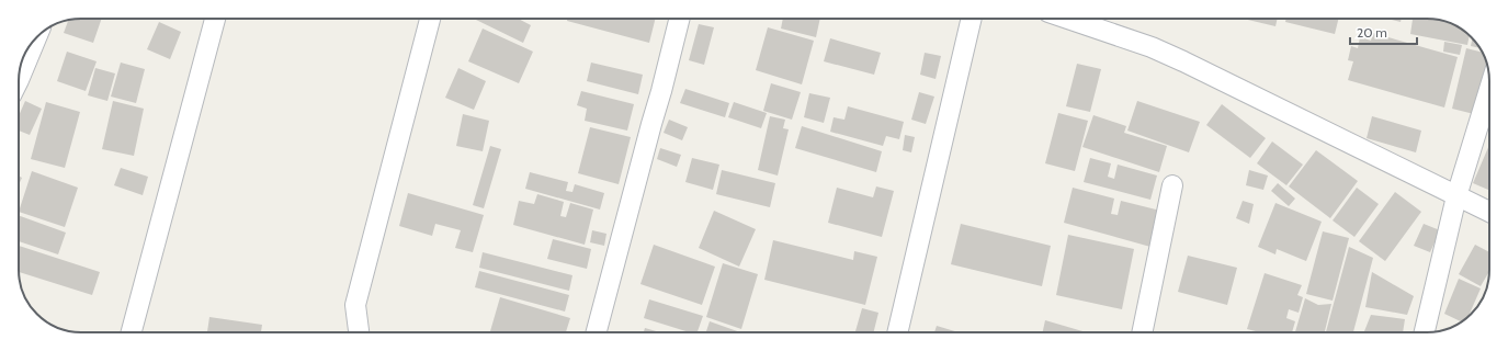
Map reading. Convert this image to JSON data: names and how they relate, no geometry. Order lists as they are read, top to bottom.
{
  "scale_bar": "20 m"
}
